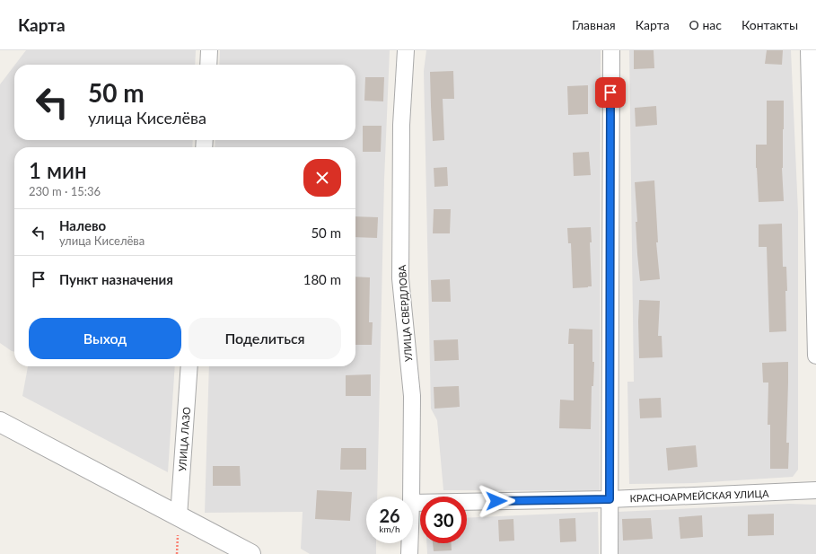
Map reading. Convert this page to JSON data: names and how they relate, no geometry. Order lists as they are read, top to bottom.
{
  "streets": {
    "street": ["УЛИЦА СВЕРДЛОВА", "УЛИЦА ЛАЗО", "КРАСНОАРМЕЙСКАЯ УЛИЦА"]
  },
  "page": {
    "header": "Карта",
    "nav": [
      "Главная",
      "Карта",
      "О нас",
      "Контакты"
    ],
    "turn": ["50 m", "улица Киселёва"],
    "heading": ["1 мин", "230 m · 15:36"],
    "list": [
      {
        "name": "Налево",
        "note": "улица Киселёва",
        "value": "50 m"
      },
      {
        "name": "Пункт назначения",
        "value": "180 m"
      }
    ],
    "buttons": ["Выход", "Поделиться"],
    "speed": "26 km/h",
    "limit": "30"
  }
}
